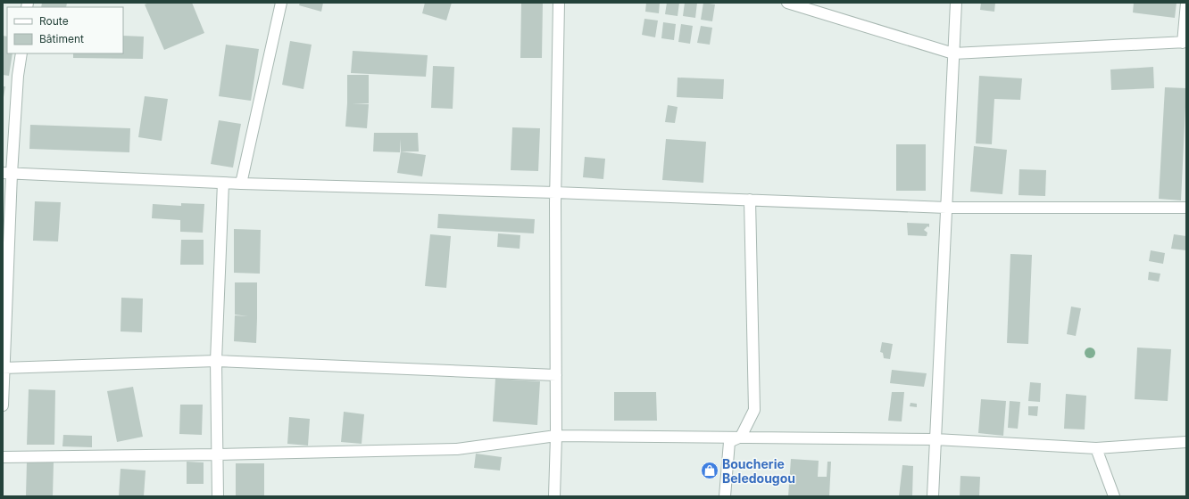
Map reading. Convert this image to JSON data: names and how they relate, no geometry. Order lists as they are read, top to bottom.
{
  "places": {
    "shop": ["Boucherie Beledougou"]
  },
  "legend": ["Route", "Bâtiment"]
}
